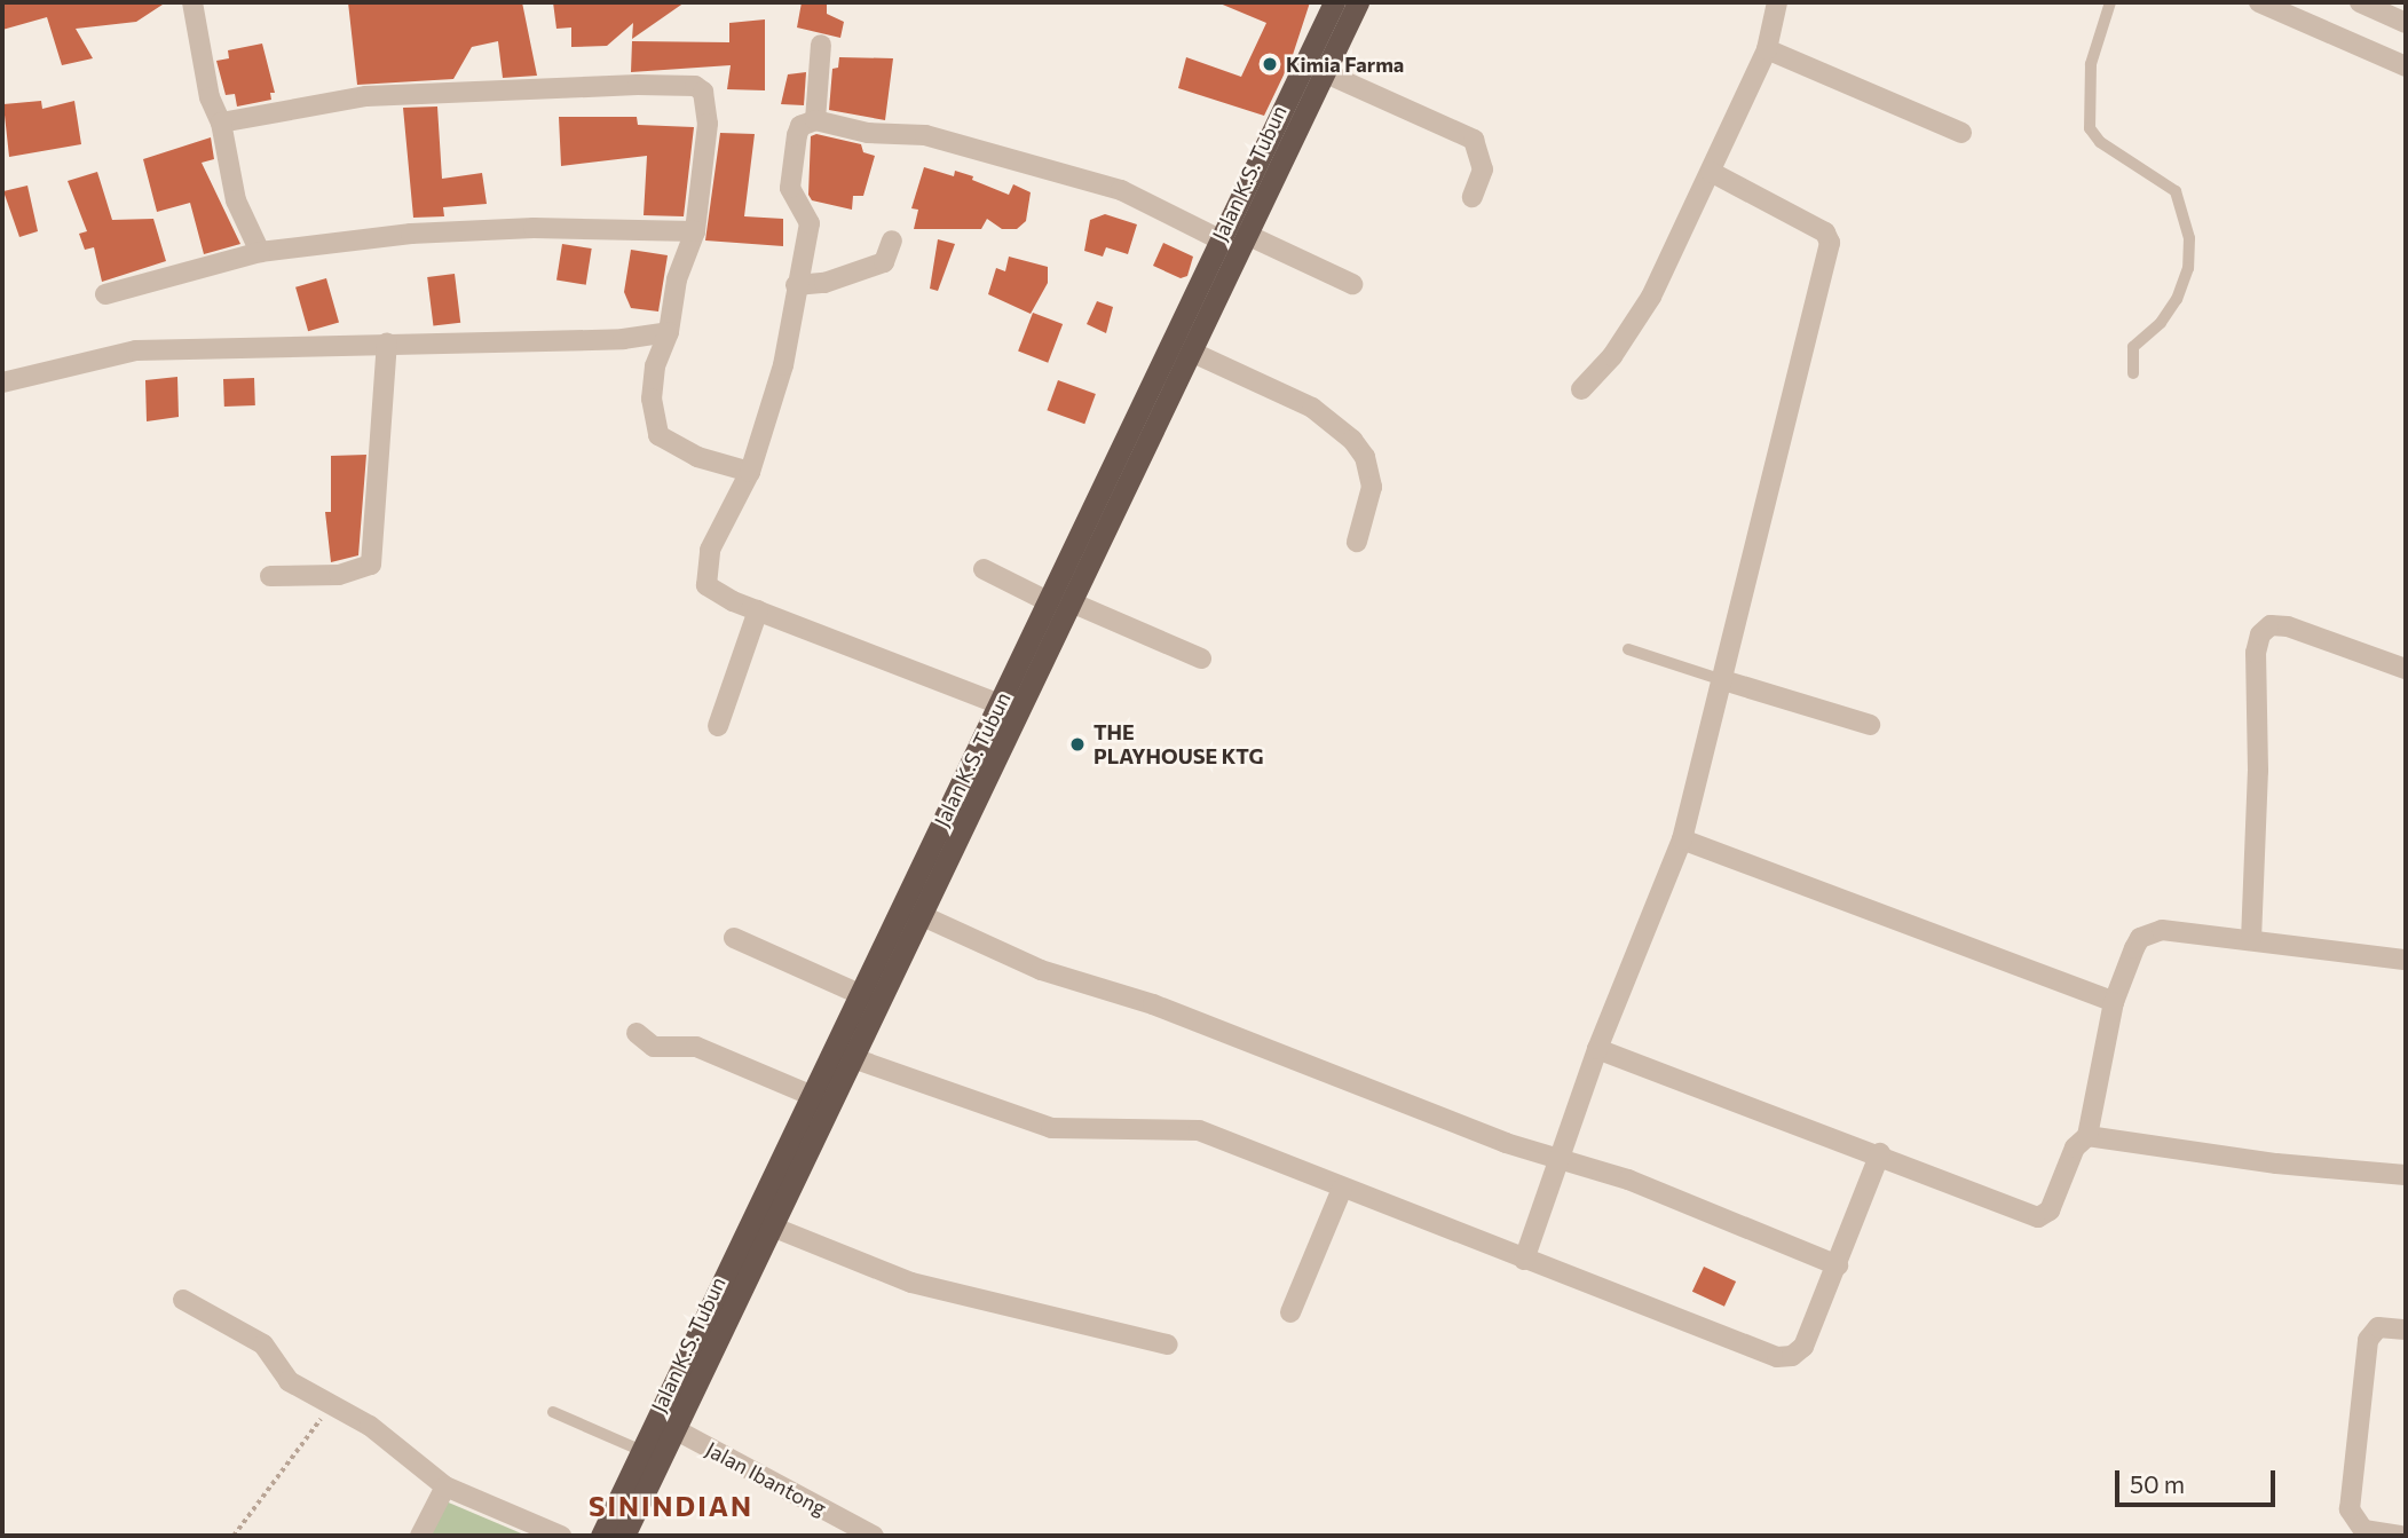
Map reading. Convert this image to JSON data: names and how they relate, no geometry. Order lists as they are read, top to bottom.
{
  "streets": {
    "highway": ["Jalan K.S. Tubun"],
    "street": ["Jalan Ibantong"]
  },
  "crossings": [
    ["Jalan K.S. Tubun", "Jalan Ibantong"]
  ],
  "districts": ["SININDIAN"],
  "places": ["Kimia Farma", "THE PLAYHOUSE KTG"],
  "scale_bar": "50 m"
}
